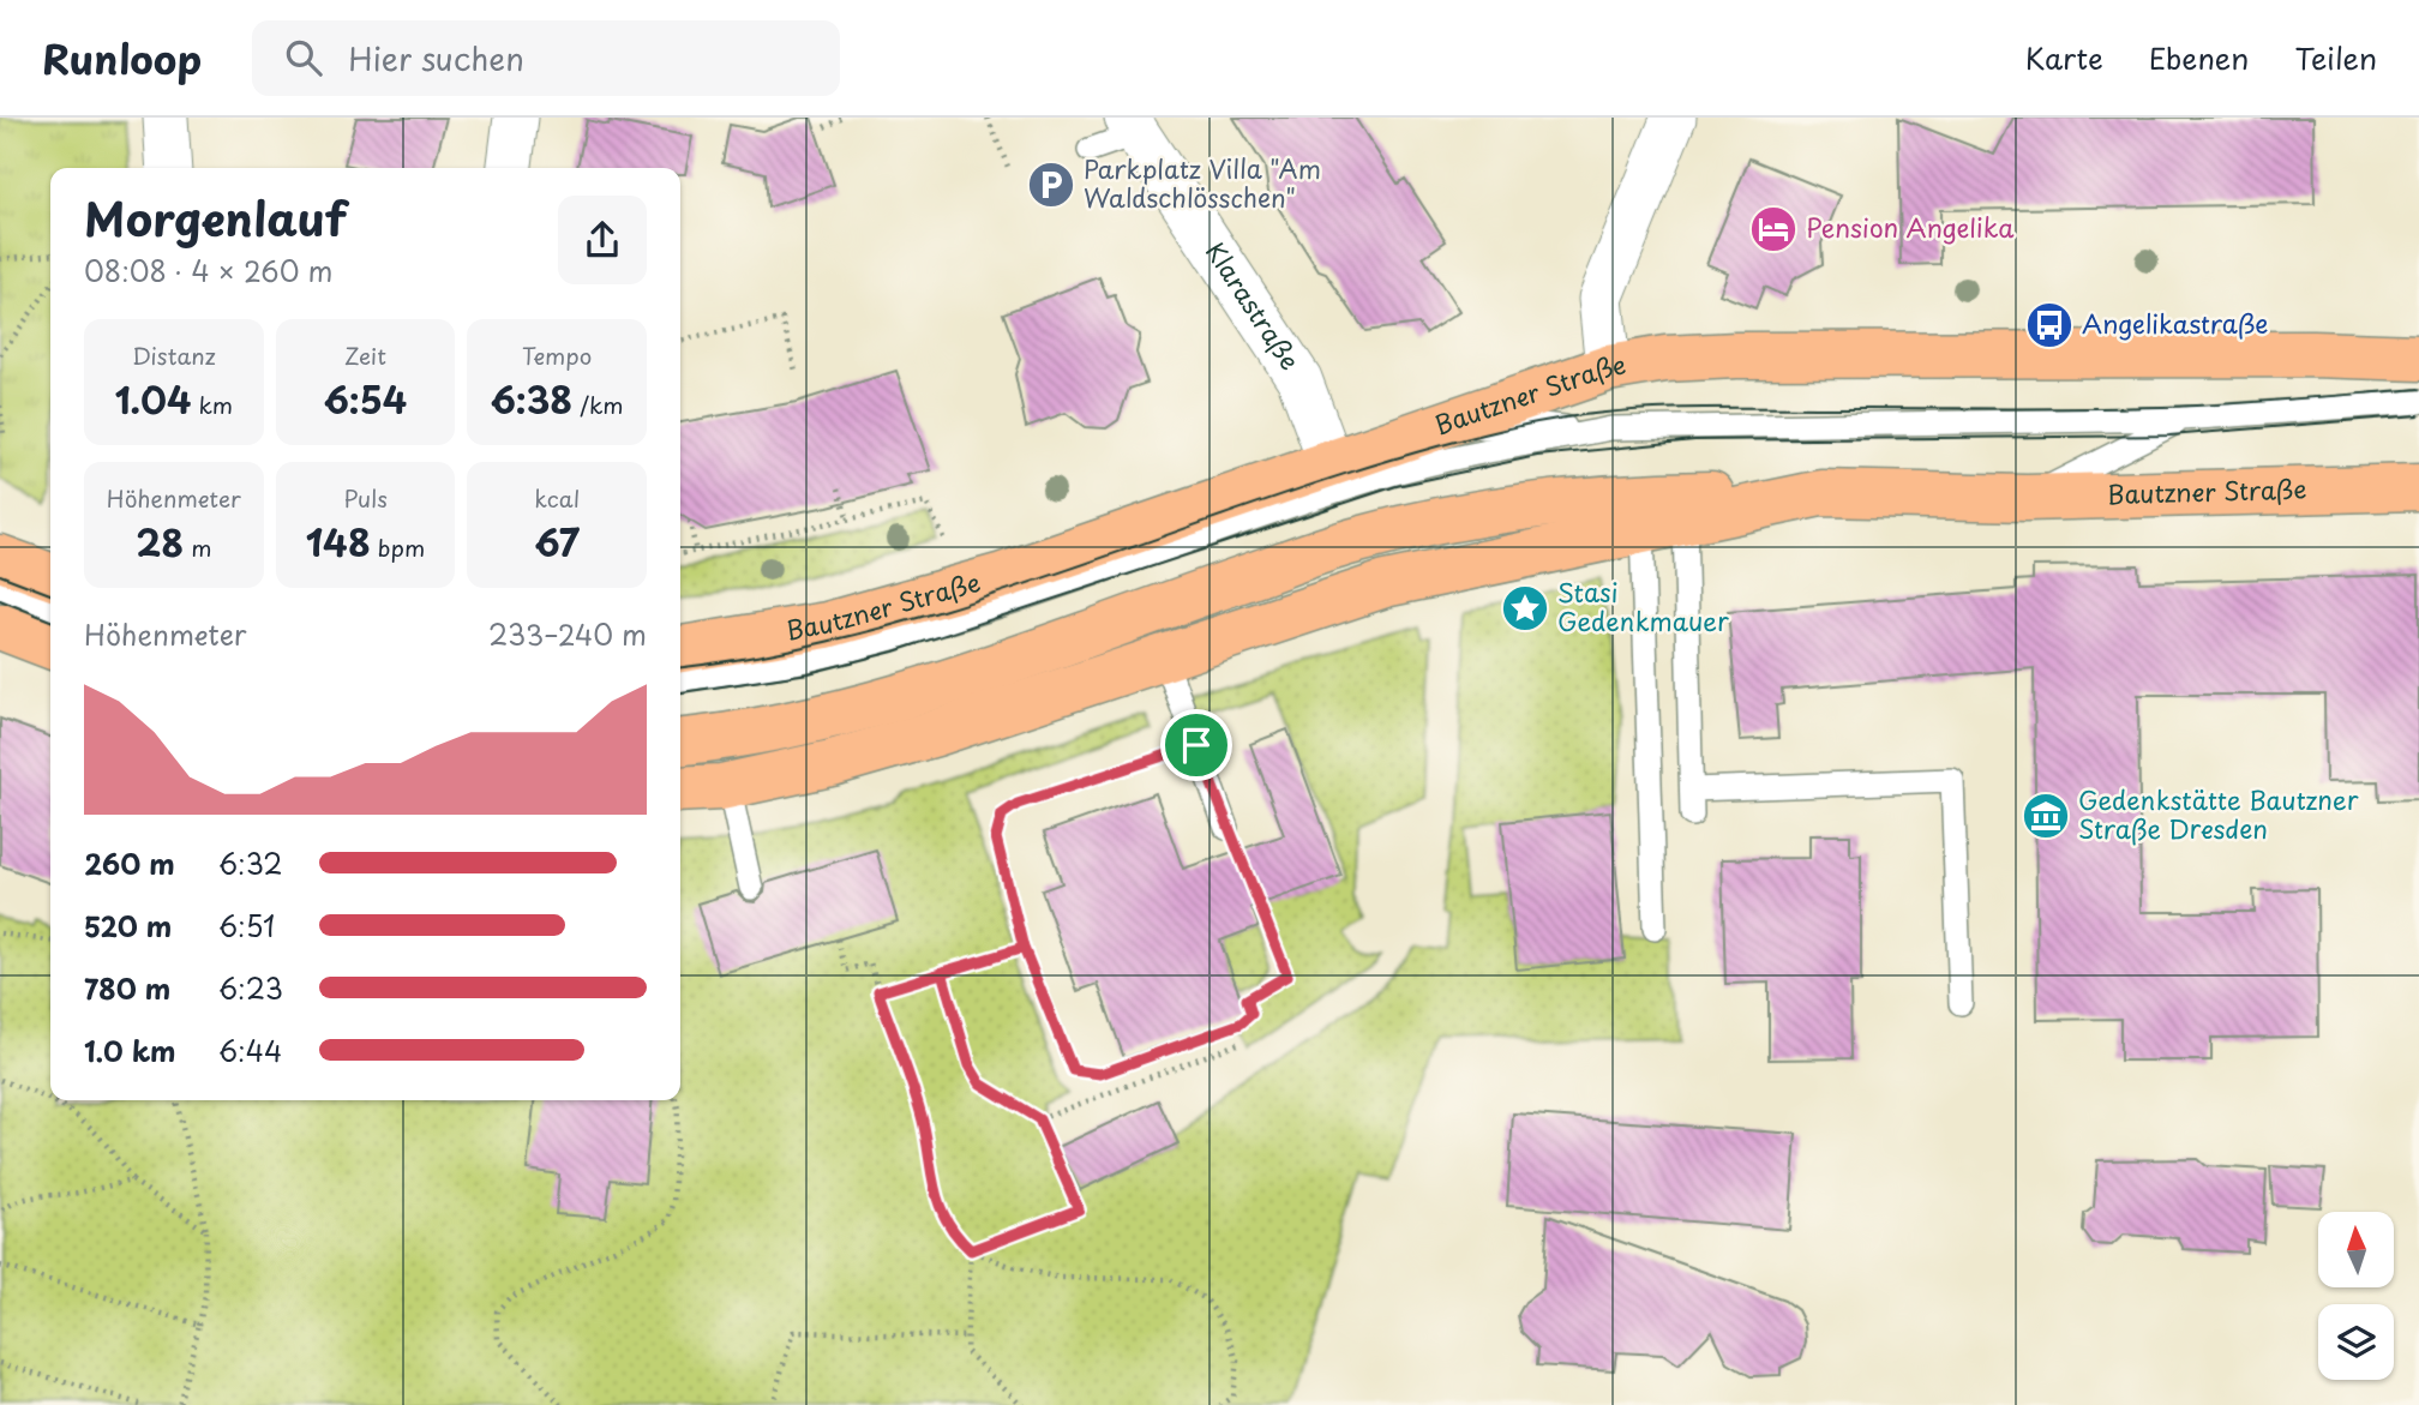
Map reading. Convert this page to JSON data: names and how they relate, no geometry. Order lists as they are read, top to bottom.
{
  "streets": {
    "main road": ["Bautzner Straße"],
    "street": ["Klarastraße"]
  },
  "crossings": [
    ["Klarastraße", "Bautzner Straße"]
  ],
  "places": {
    "parking": ["Parkplatz Villa \"Am Waldschlösschen\""],
    "hotel": ["Pension Angelika"],
    "bus stop": ["Angelikastraße"],
    "place": ["Stasi Gedenkmauer"],
    "museum": ["Gedenkstätte Bautzner Straße Dresden"]
  },
  "north": "top",
  "page": {
    "header": "Runloop",
    "search": "Hier suchen",
    "nav": ["Karte", "Ebenen", "Teilen"],
    "heading": ["Morgenlauf", "08:08 · 4 × 260 m"],
    "stats": [
      ["Distanz", "1.04 km"],
      ["Zeit", "6:54"],
      ["Tempo", "6:38 /km"],
      ["Höhenmeter", "28 m"],
      ["Puls", "148 bpm"],
      ["kcal", "67"]
    ],
    "chart": ["Höhenmeter", "233–240 m"],
    "list": [
      {
        "name": "260 m",
        "note": "6:32"
      },
      {
        "name": "520 m",
        "note": "6:51"
      },
      {
        "name": "780 m",
        "note": "6:23"
      },
      {
        "name": "1.0 km",
        "note": "6:44"
      }
    ]
  }
}
